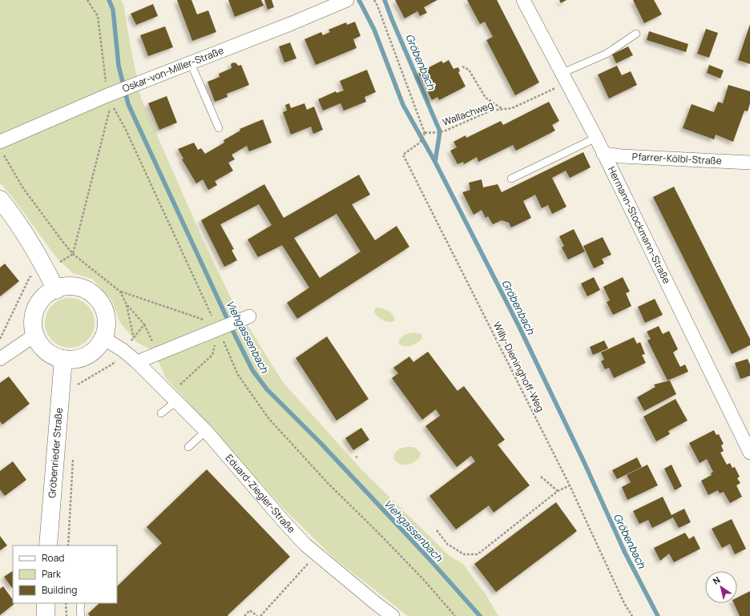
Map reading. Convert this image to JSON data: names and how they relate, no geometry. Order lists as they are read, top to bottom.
{
  "streets": {
    "street": [
      "Oskar-von-Miller-Straße",
      "Pfarrer-Kölbl-Straße",
      "Hermann-Stockmann-Straße",
      "Gröbenrieder Straße",
      "Eduard-Ziegler-Straße"
    ],
    "path": ["Wallachweg", "Willy-Dieninghoff-Weg"]
  },
  "crossings": [
    ["Wallachweg", "Hermann-Stockmann-Straße"],
    ["Wallachweg", "Willy-Dieninghoff-Weg"],
    ["Pfarrer-Kölbl-Straße", "Hermann-Stockmann-Straße"],
    ["Gröbenrieder Straße", "Eduard-Ziegler-Straße"]
  ],
  "water": ["Gröbenbach", "Viehgassenbach"],
  "legend": ["Road", "Park", "Building"],
  "north": "top left"
}
